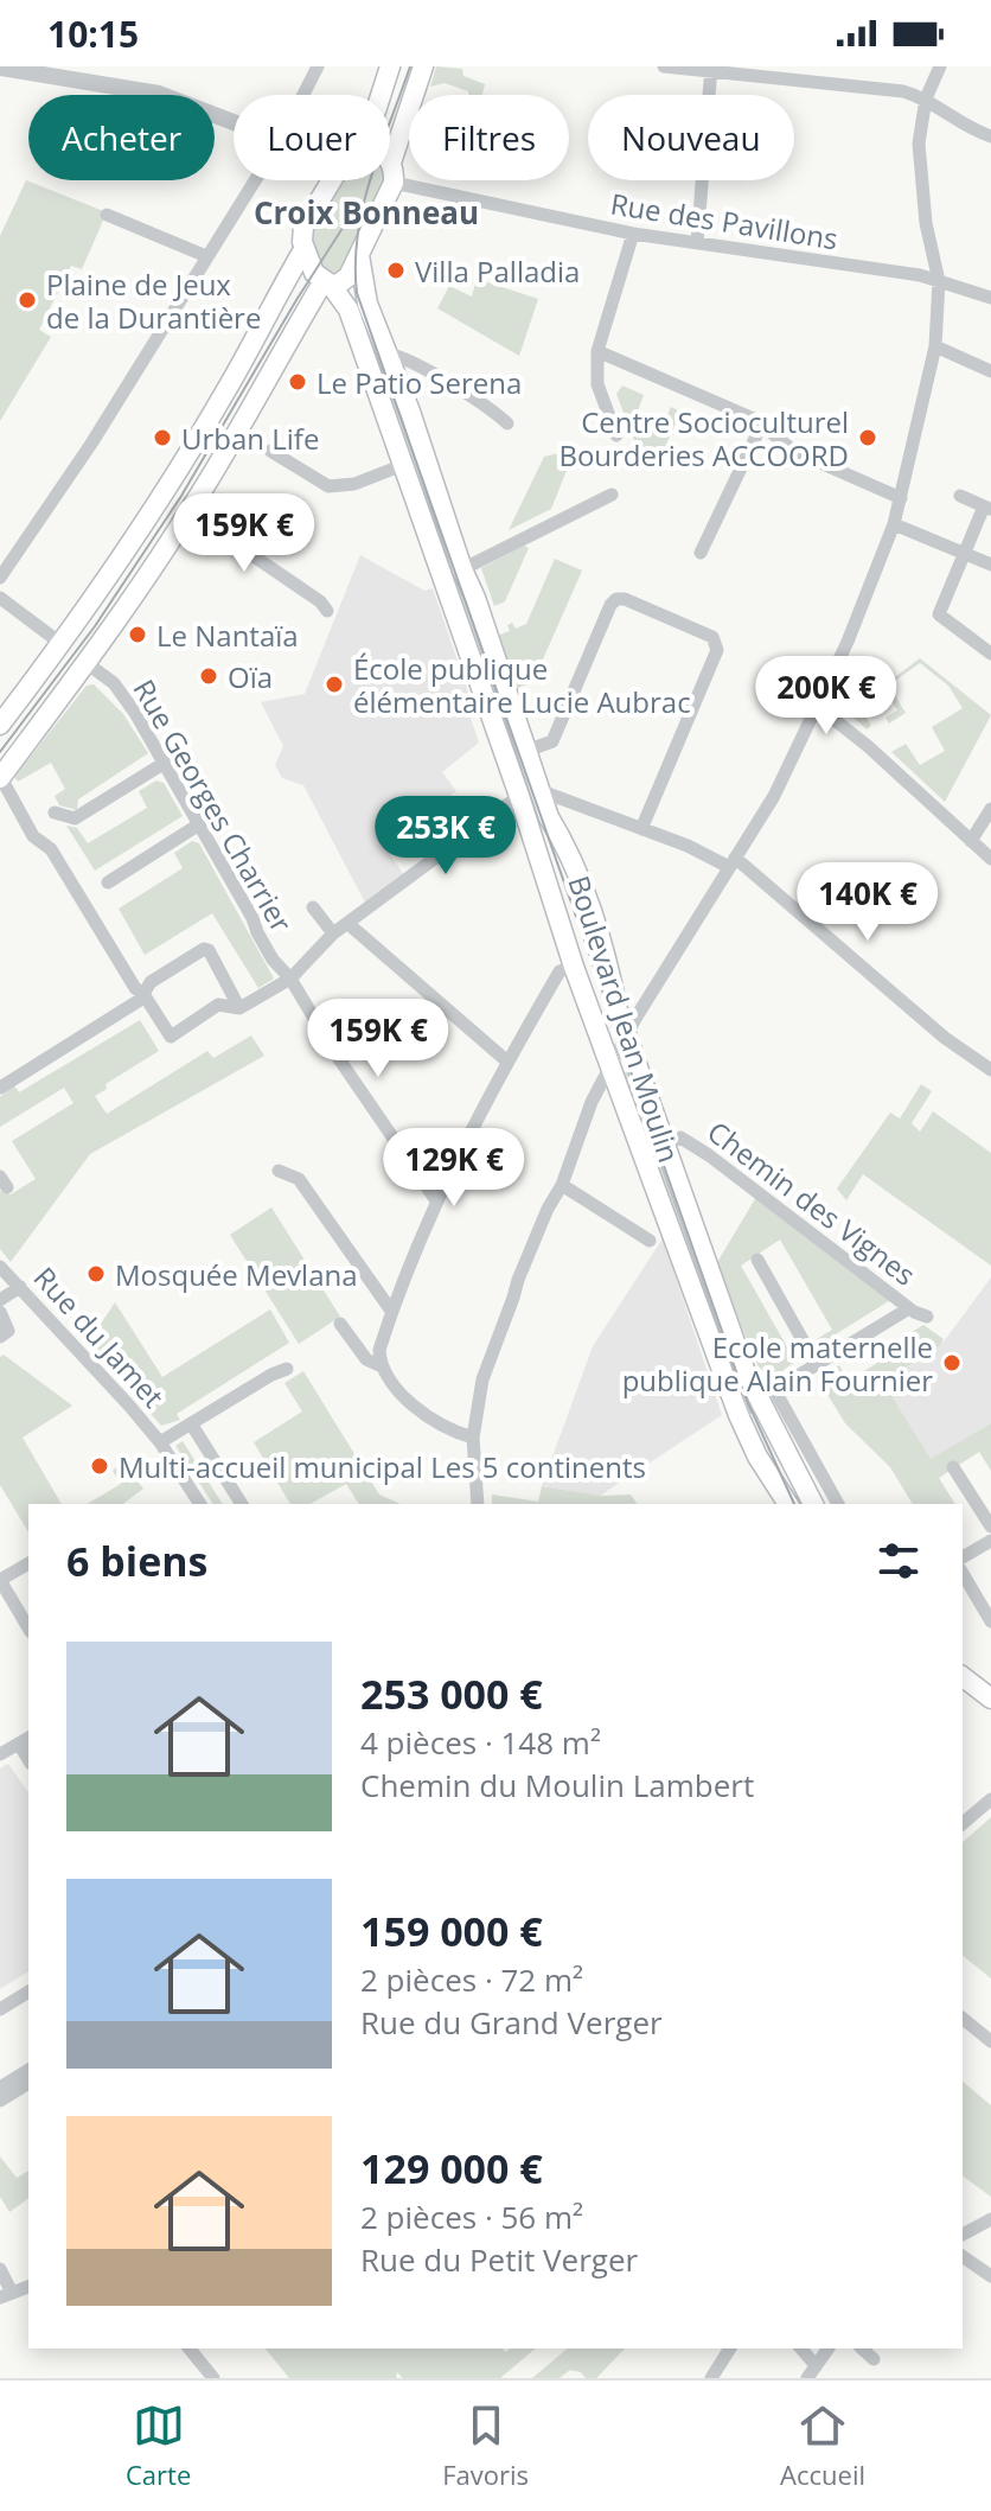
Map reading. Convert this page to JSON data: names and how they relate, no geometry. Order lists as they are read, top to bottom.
{
  "streets": {
    "main road": ["Boulevard Jean Moulin"],
    "street": [
      "Rue des Pavillons",
      "Rue Georges Charrier",
      "Chemin des Vignes",
      "Rue du Jamet"
    ]
  },
  "crossings": [
    ["Boulevard Jean Moulin", "Chemin des Vignes"]
  ],
  "districts": ["Croix Bonneau"],
  "places": [
    "Villa Palladia",
    "Plaine de Jeux de la Durantière",
    "Le Patio Serena",
    "Urban Life",
    "Centre Socioculturel Bourderies ACCOORD",
    "Le Nantaïa",
    "Oïa",
    "École publique élémentaire Lucie Aubrac",
    "Mosquée Mevlana",
    "Ecole maternelle publique Alain Fournier",
    "Multi-accueil municipal Les 5 continents"
  ],
  "page": {
    "status": "10:15",
    "chip": [
      "Acheter",
      "Louer",
      "Filtres",
      "Nouveau"
    ],
    "price": [
      "159K €",
      "200K €",
      "253K €",
      "140K €",
      "159K €",
      "129K €"
    ],
    "heading": "6 biens",
    "list": [
      {
        "name": "253 000 €",
        "note": "4 pièces · 148 m² · Chemin du Moulin Lambert"
      },
      {
        "name": "159 000 €",
        "note": "2 pièces · 72 m² · Rue du Grand Verger"
      },
      {
        "name": "129 000 €",
        "note": "2 pièces · 56 m² · Rue du Petit Verger"
      }
    ],
    "tabs": ["Carte", "Favoris", "Accueil"]
  }
}
